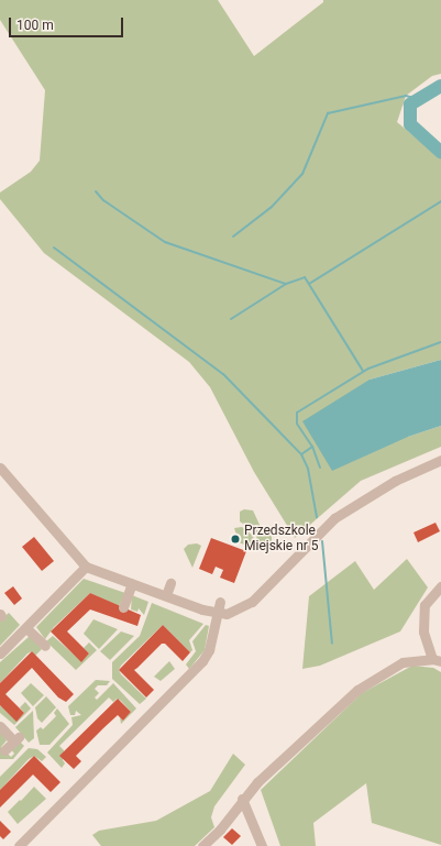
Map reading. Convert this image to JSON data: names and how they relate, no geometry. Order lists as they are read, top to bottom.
{
  "places": ["Przedszkole Miejskie nr 5"],
  "scale_bar": "100 m"
}
